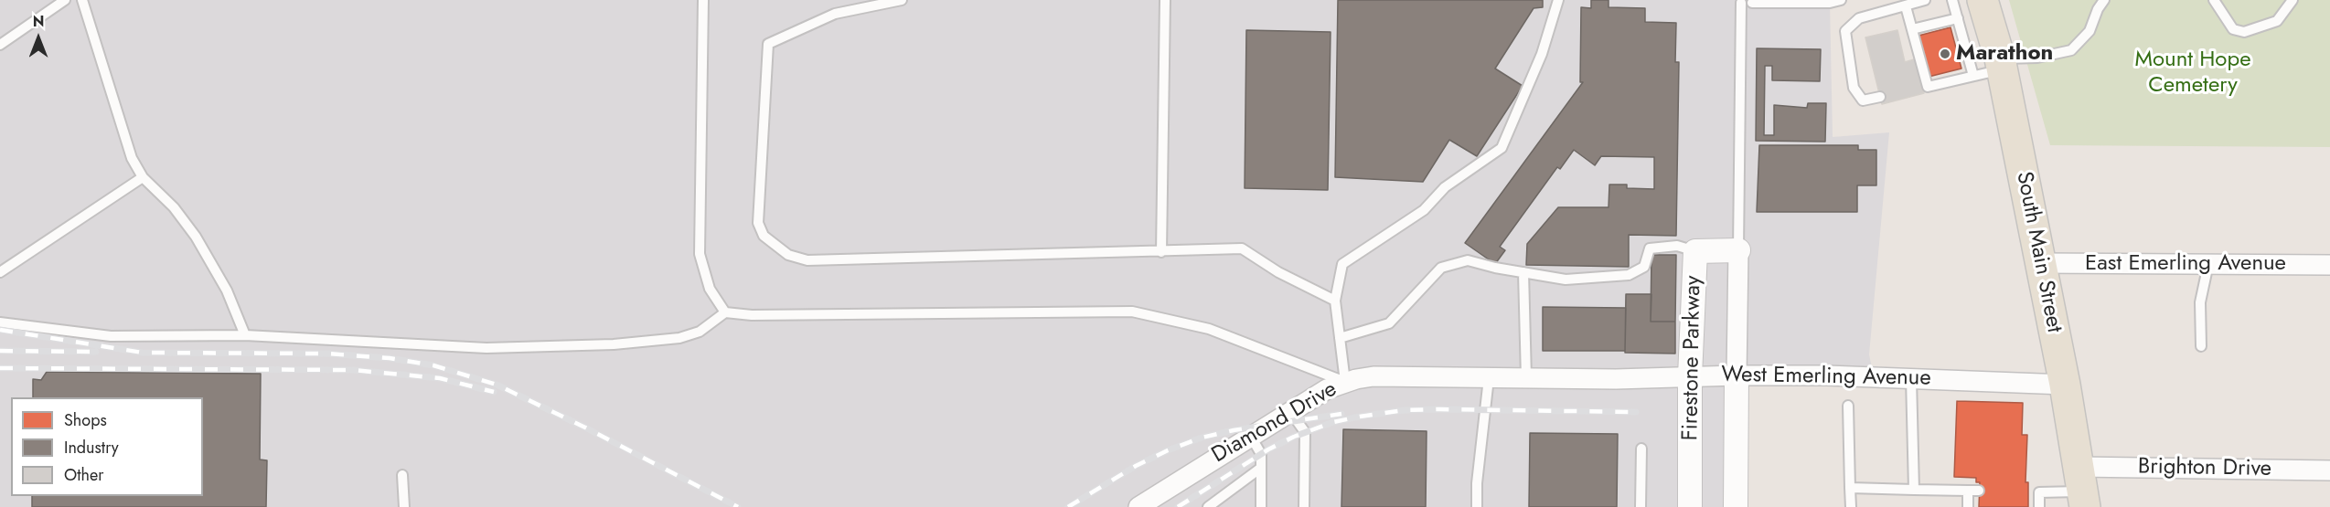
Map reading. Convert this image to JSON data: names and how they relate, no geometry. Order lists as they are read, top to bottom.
{
  "streets": {
    "main road": ["South Main Street"],
    "street": [
      "East Emerling Avenue",
      "Firestone Parkway",
      "West Emerling Avenue",
      "Diamond Drive",
      "Brighton Drive"
    ]
  },
  "crossings": [
    ["South Main Street", "East Emerling Avenue"],
    ["South Main Street", "West Emerling Avenue"],
    ["South Main Street", "Brighton Drive"],
    ["Firestone Parkway", "West Emerling Avenue"],
    ["West Emerling Avenue", "Diamond Drive"]
  ],
  "parks": ["Mount Hope Cemetery"],
  "places": ["Marathon"],
  "legend": ["Shops", "Industry", "Other"],
  "north": "top"
}
